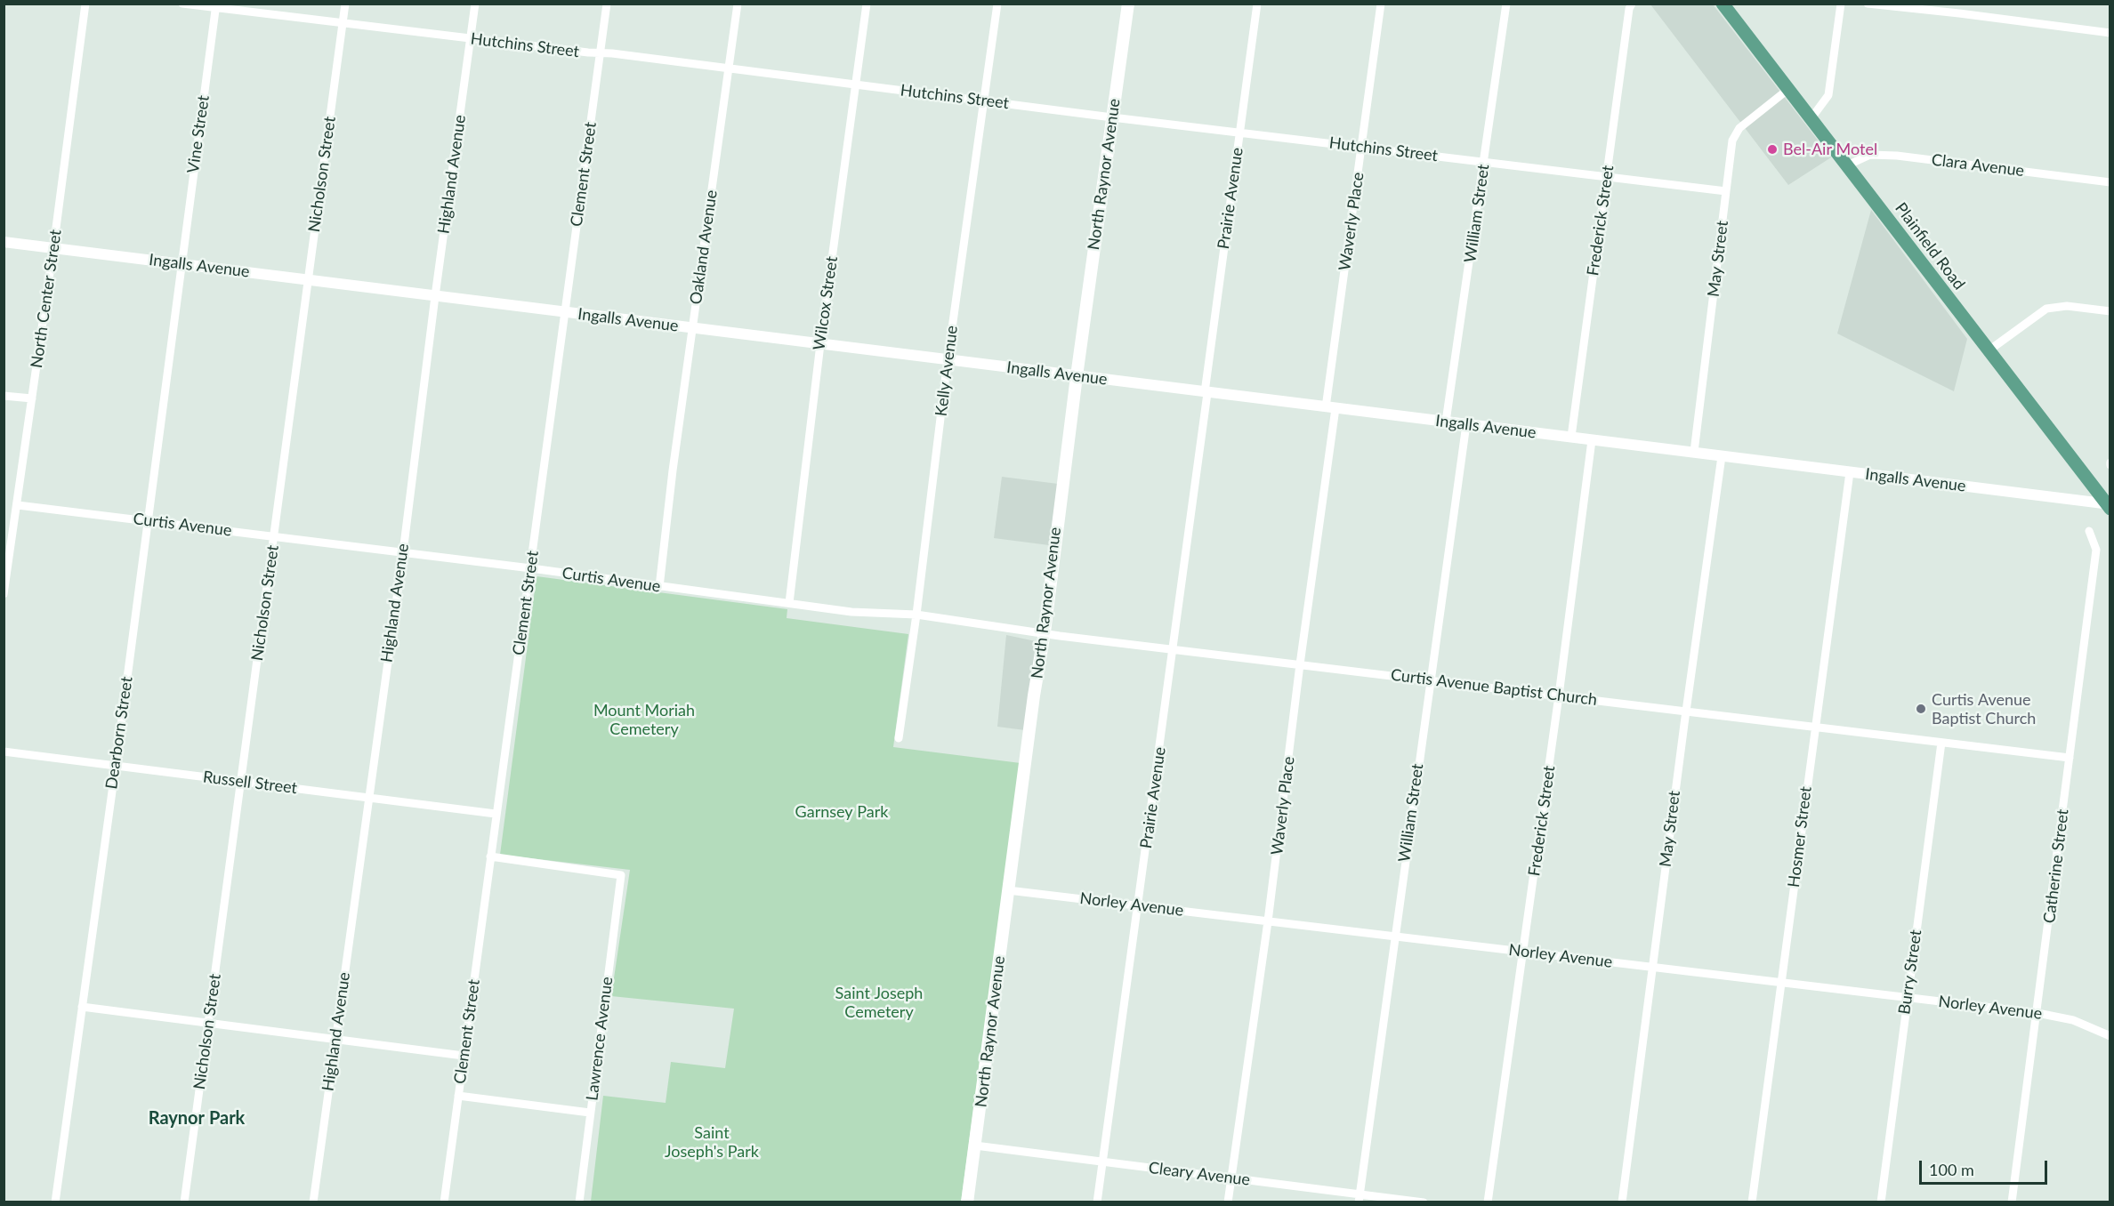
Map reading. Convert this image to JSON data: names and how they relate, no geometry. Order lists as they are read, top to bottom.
{
  "streets": {
    "main road": ["North Raynor Avenue", "Plainfield Road"],
    "street": [
      "Hutchins Street",
      "Vine Street",
      "Clara Avenue",
      "Nicholson Street",
      "Highland Avenue",
      "Clement Street",
      "Prairie Avenue",
      "William Street",
      "Frederick Street",
      "Waverly Place",
      "Oakland Avenue",
      "May Street",
      "Ingalls Avenue",
      "North Center Street",
      "Wilcox Street",
      "Kelly Avenue",
      "Curtis Avenue",
      "Curtis Avenue Baptist Church",
      "Dearborn Street",
      "Russell Street",
      "Hosmer Street",
      "Catherine Street",
      "Norley Avenue",
      "Burry Street",
      "Lawrence Avenue",
      "Cleary Avenue"
    ]
  },
  "crossings": [
    ["Hutchins Street", "Vine Street"],
    ["Hutchins Street", "Nicholson Street"],
    ["Hutchins Street", "Highland Avenue"],
    ["Hutchins Street", "Clement Street"],
    ["Hutchins Street", "North Raynor Avenue"],
    ["Hutchins Street", "Prairie Avenue"],
    ["Hutchins Street", "William Street"],
    ["Hutchins Street", "Frederick Street"],
    ["Hutchins Street", "Waverly Place"],
    ["Hutchins Street", "Oakland Avenue"],
    ["Hutchins Street", "May Street"],
    ["Hutchins Street", "Wilcox Street"],
    ["Hutchins Street", "Kelly Avenue"],
    ["Vine Street", "Ingalls Avenue"],
    ["Vine Street", "Dearborn Street"],
    ["Clara Avenue", "Plainfield Road"],
    ["Nicholson Street", "Ingalls Avenue"],
    ["Nicholson Street", "Curtis Avenue"],
    ["Nicholson Street", "Russell Street"],
    ["Highland Avenue", "Ingalls Avenue"],
    ["Highland Avenue", "Curtis Avenue"],
    ["Highland Avenue", "Russell Street"],
    ["Clement Street", "Ingalls Avenue"],
    ["Clement Street", "Curtis Avenue"],
    ["Clement Street", "Russell Street"],
    ["Clement Street", "Lawrence Avenue"],
    ["North Raynor Avenue", "Ingalls Avenue"],
    ["North Raynor Avenue", "Curtis Avenue"],
    ["North Raynor Avenue", "Curtis Avenue Baptist Church"],
    ["North Raynor Avenue", "Norley Avenue"],
    ["North Raynor Avenue", "Cleary Avenue"],
    ["Prairie Avenue", "Ingalls Avenue"],
    ["Prairie Avenue", "Curtis Avenue Baptist Church"],
    ["Prairie Avenue", "Norley Avenue"],
    ["Prairie Avenue", "Cleary Avenue"],
    ["William Street", "Ingalls Avenue"],
    ["William Street", "Curtis Avenue Baptist Church"],
    ["William Street", "Norley Avenue"],
    ["William Street", "Cleary Avenue"],
    ["Frederick Street", "Ingalls Avenue"],
    ["Frederick Street", "Curtis Avenue Baptist Church"],
    ["Frederick Street", "Norley Avenue"],
    ["Waverly Place", "Ingalls Avenue"],
    ["Waverly Place", "Curtis Avenue Baptist Church"],
    ["Waverly Place", "Norley Avenue"],
    ["Waverly Place", "Cleary Avenue"],
    ["Plainfield Road", "May Street"],
    ["Plainfield Road", "Ingalls Avenue"],
    ["Oakland Avenue", "Ingalls Avenue"],
    ["Oakland Avenue", "Curtis Avenue"],
    ["May Street", "Ingalls Avenue"],
    ["May Street", "Curtis Avenue Baptist Church"],
    ["May Street", "Norley Avenue"],
    ["Ingalls Avenue", "North Center Street"],
    ["Ingalls Avenue", "Wilcox Street"],
    ["Ingalls Avenue", "Kelly Avenue"],
    ["Ingalls Avenue", "Dearborn Street"],
    ["Ingalls Avenue", "Hosmer Street"],
    ["North Center Street", "Curtis Avenue"],
    ["Wilcox Street", "Curtis Avenue"],
    ["Kelly Avenue", "Curtis Avenue"],
    ["Curtis Avenue", "Curtis Avenue Baptist Church"],
    ["Curtis Avenue", "Dearborn Street"],
    ["Curtis Avenue Baptist Church", "Hosmer Street"],
    ["Curtis Avenue Baptist Church", "Catherine Street"],
    ["Curtis Avenue Baptist Church", "Burry Street"],
    ["Dearborn Street", "Russell Street"],
    ["Hosmer Street", "Norley Avenue"],
    ["Catherine Street", "Norley Avenue"],
    ["Norley Avenue", "Burry Street"]
  ],
  "districts": ["Raynor Park"],
  "parks": [
    "Mount Moriah Cemetery",
    "Garnsey Park",
    "Saint Joseph Cemetery",
    "Saint Joseph's Park"
  ],
  "places": ["Bel-Air Motel", "Curtis Avenue Baptist Church"],
  "scale_bar": "100 m"
}
